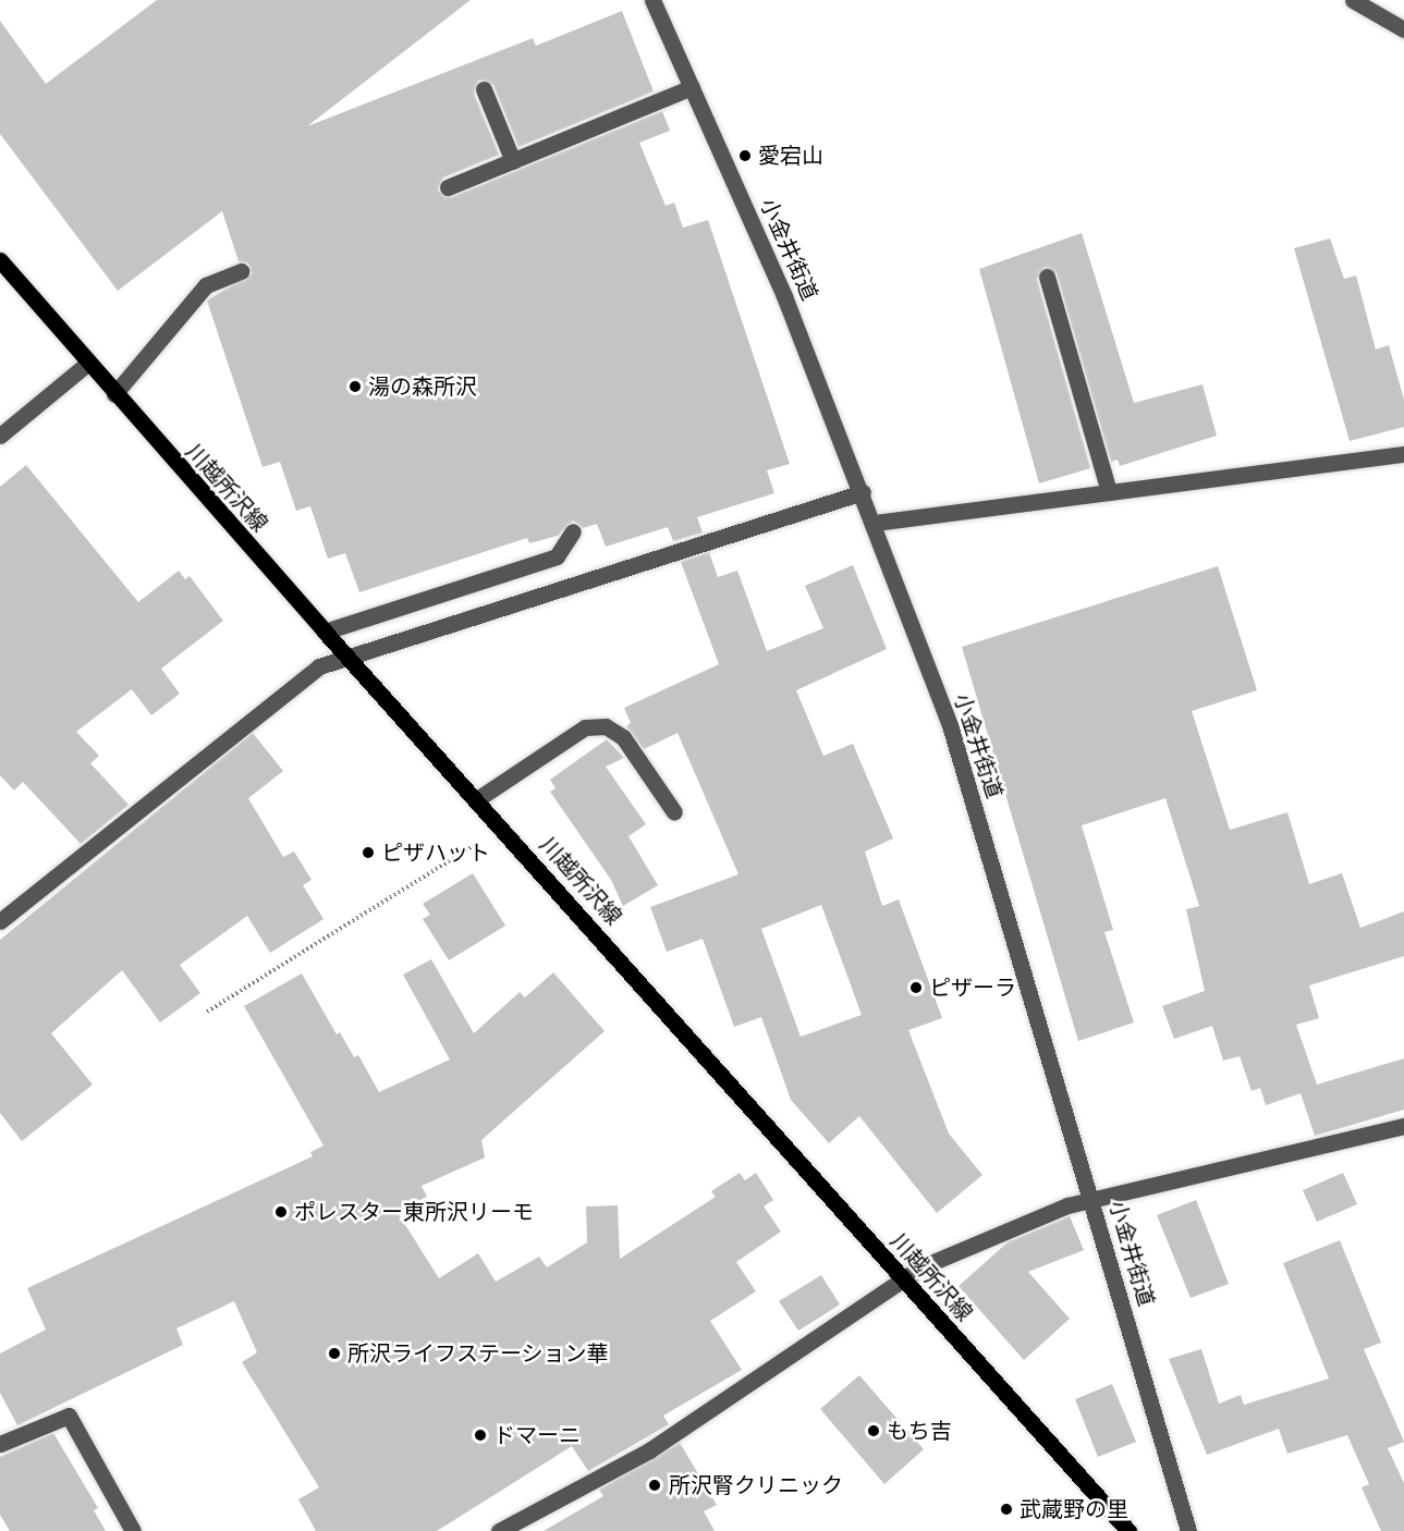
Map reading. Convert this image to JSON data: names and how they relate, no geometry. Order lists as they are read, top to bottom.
{
  "streets": {
    "main road": ["川越所沢線"],
    "street": ["小金井街道"]
  },
  "places": [
    "愛宕山",
    "湯の森所沢",
    "ピザハット",
    "ピザーラ",
    "ポレスター東所沢リーモ",
    "所沢ライフステーション華",
    "もち吉",
    "ドマーニ",
    "所沢腎クリニック",
    "武蔵野の里"
  ]
}
